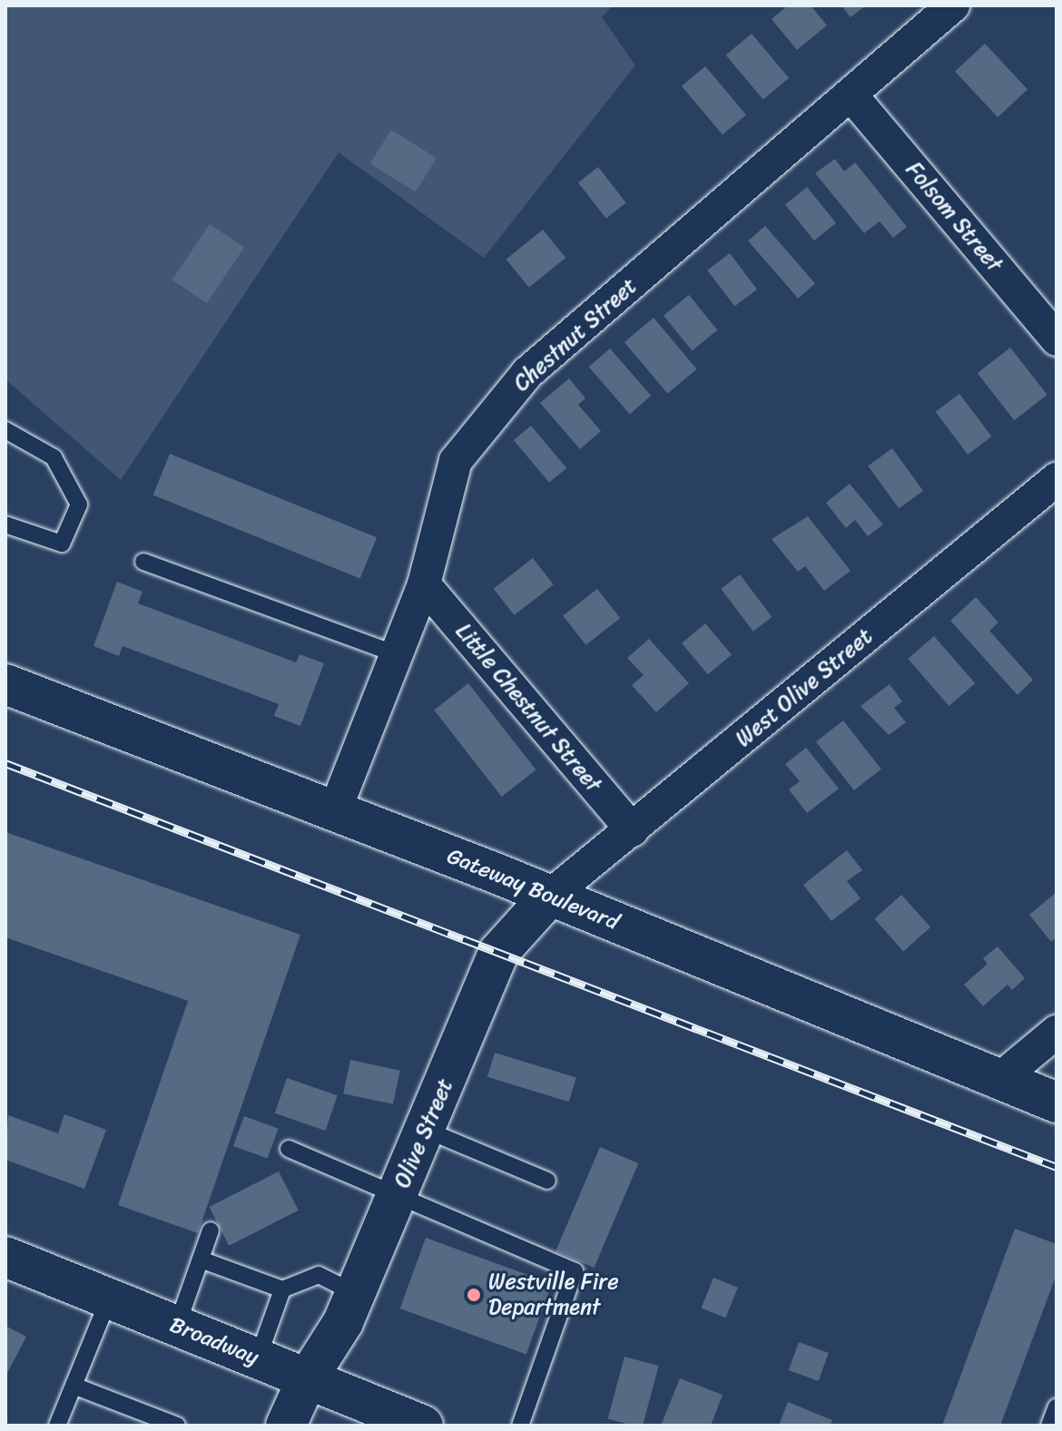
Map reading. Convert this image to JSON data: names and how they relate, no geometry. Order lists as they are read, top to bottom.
{
  "streets": {
    "main road": ["Gateway Boulevard", "Olive Street", "Broadway"],
    "street": [
      "Folsom Street",
      "Chestnut Street",
      "West Olive Street",
      "Little Chestnut Street"
    ]
  },
  "crossings": [
    ["Folsom Street", "Chestnut Street"],
    ["Chestnut Street", "Little Chestnut Street"],
    ["Chestnut Street", "Gateway Boulevard"],
    ["West Olive Street", "Little Chestnut Street"],
    ["West Olive Street", "Gateway Boulevard"],
    ["West Olive Street", "Olive Street"],
    ["Gateway Boulevard", "Olive Street"],
    ["Olive Street", "Broadway"]
  ],
  "places": ["Westville Fire Department"]
}
